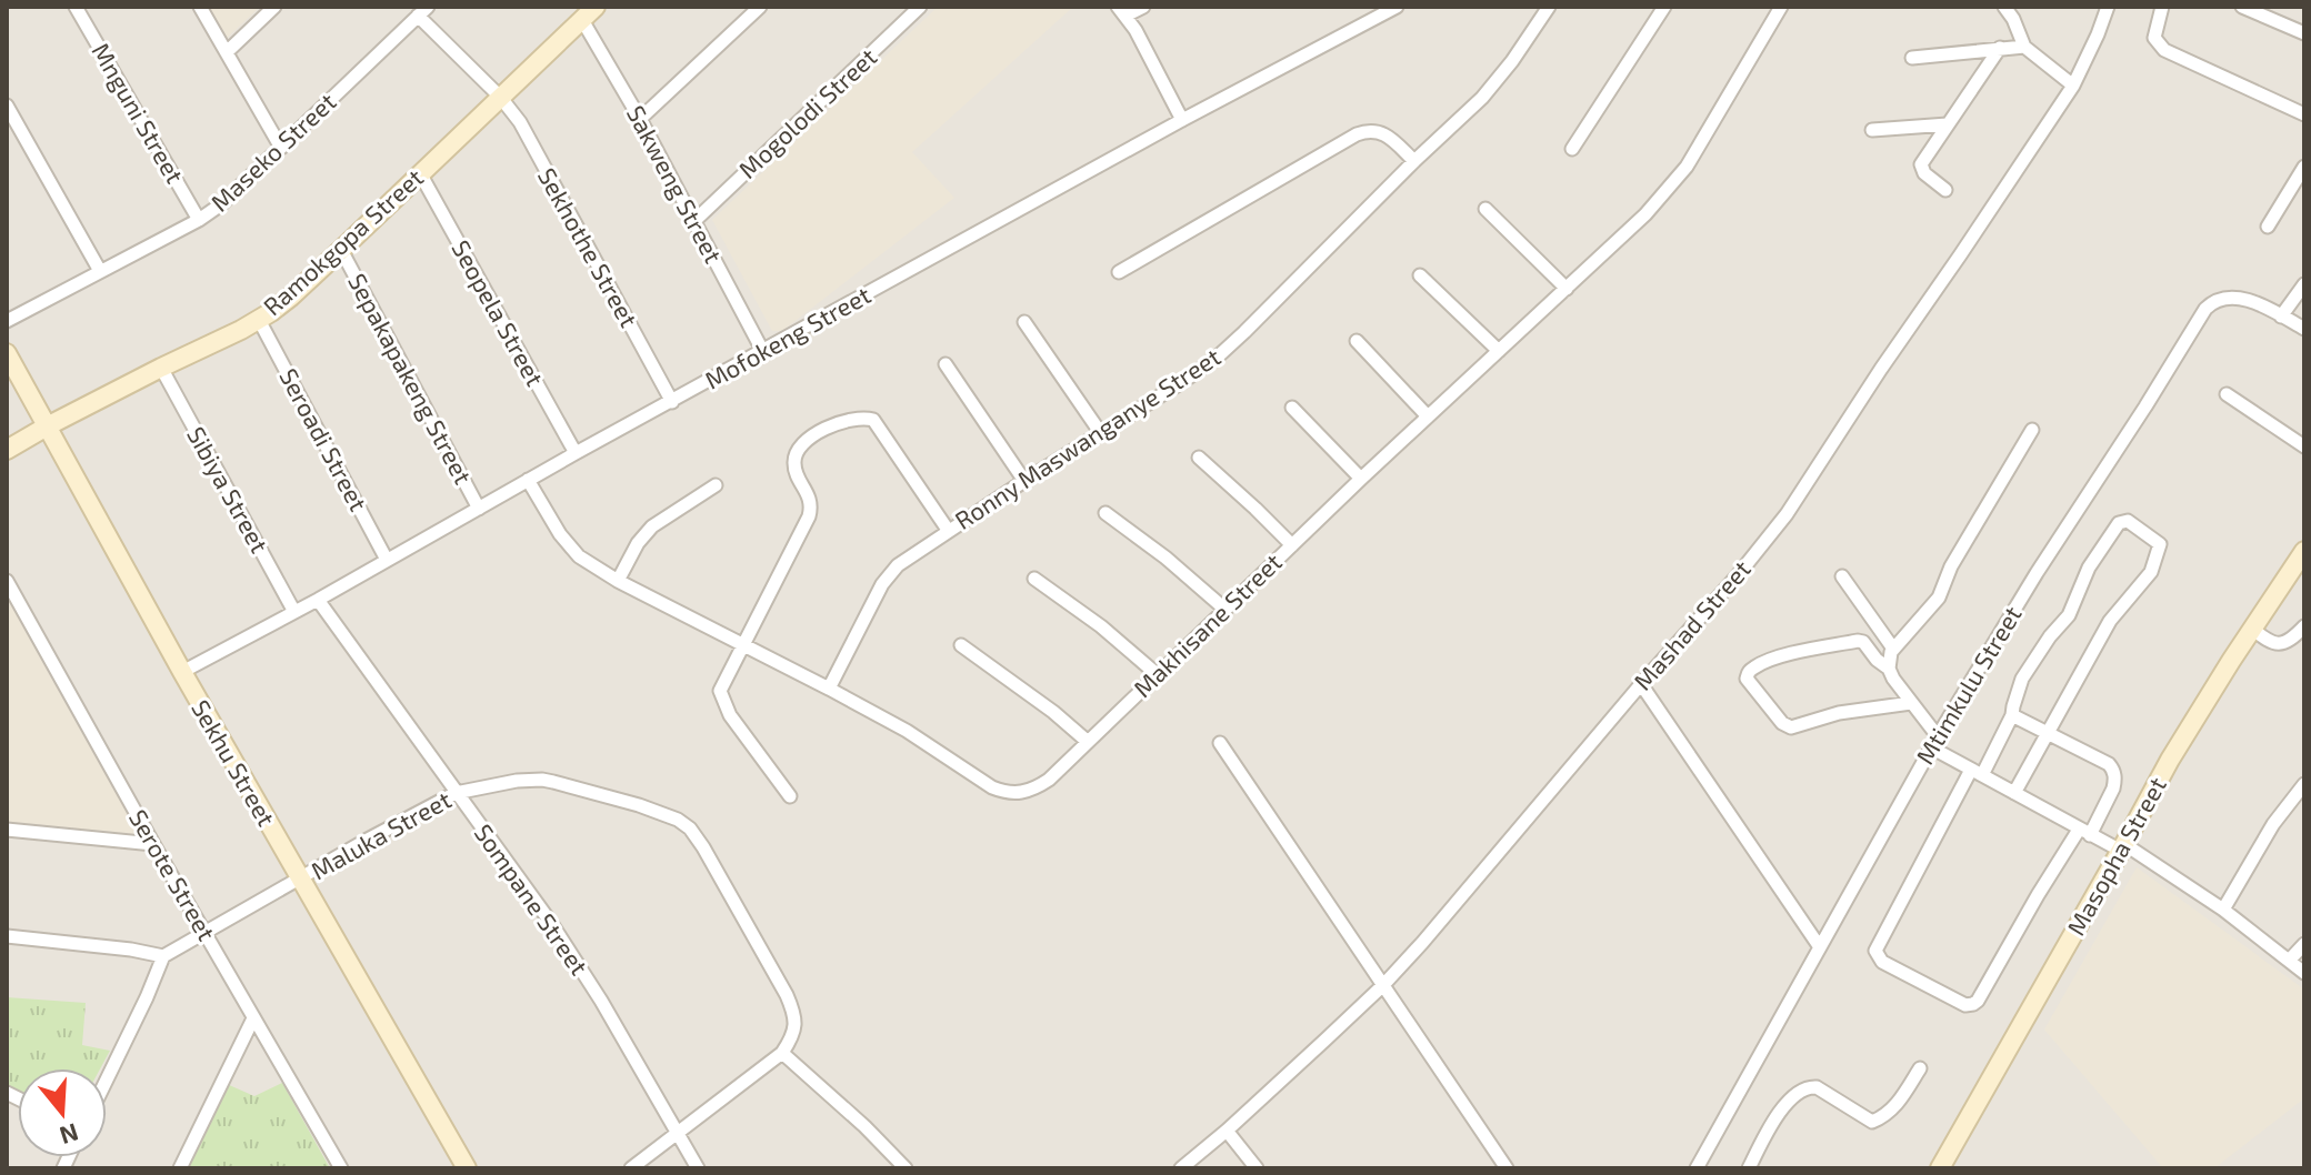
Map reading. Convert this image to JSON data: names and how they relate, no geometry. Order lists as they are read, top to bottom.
{
  "streets": {
    "street": [
      "Mnguni Street",
      "Mogolodi Street",
      "Maseko Street",
      "Sakweng Street",
      "Ramokgopa Street",
      "Sekhothe Street",
      "Seopela Street",
      "Mofokeng Street",
      "Sepakapakeng Street",
      "Ronny Maswanganye Street",
      "Seroadi Street",
      "Sibiya Street",
      "Makhisane Street",
      "Mashad Street",
      "Mtimkulu Street",
      "Sekhu Street",
      "Maluka Street",
      "Masopha Street",
      "Serote Street",
      "Sompane Street"
    ]
  },
  "crossings": [
    ["Mnguni Street", "Maseko Street"],
    ["Mogolodi Street", "Sakweng Street"],
    ["Maseko Street", "Sekhothe Street"],
    ["Sakweng Street", "Ramokgopa Street"],
    ["Sakweng Street", "Mofokeng Street"],
    ["Ramokgopa Street", "Sekhothe Street"],
    ["Ramokgopa Street", "Seopela Street"],
    ["Ramokgopa Street", "Sepakapakeng Street"],
    ["Ramokgopa Street", "Seroadi Street"],
    ["Ramokgopa Street", "Sibiya Street"],
    ["Ramokgopa Street", "Sekhu Street"],
    ["Sekhothe Street", "Mofokeng Street"],
    ["Seopela Street", "Mofokeng Street"],
    ["Mofokeng Street", "Sepakapakeng Street"],
    ["Mofokeng Street", "Seroadi Street"],
    ["Mofokeng Street", "Sibiya Street"],
    ["Mofokeng Street", "Makhisane Street"],
    ["Mofokeng Street", "Sekhu Street"],
    ["Mofokeng Street", "Sompane Street"],
    ["Ronny Maswanganye Street", "Makhisane Street"],
    ["Sekhu Street", "Maluka Street"],
    ["Maluka Street", "Serote Street"],
    ["Maluka Street", "Sompane Street"]
  ],
  "north": "bottom"
}
